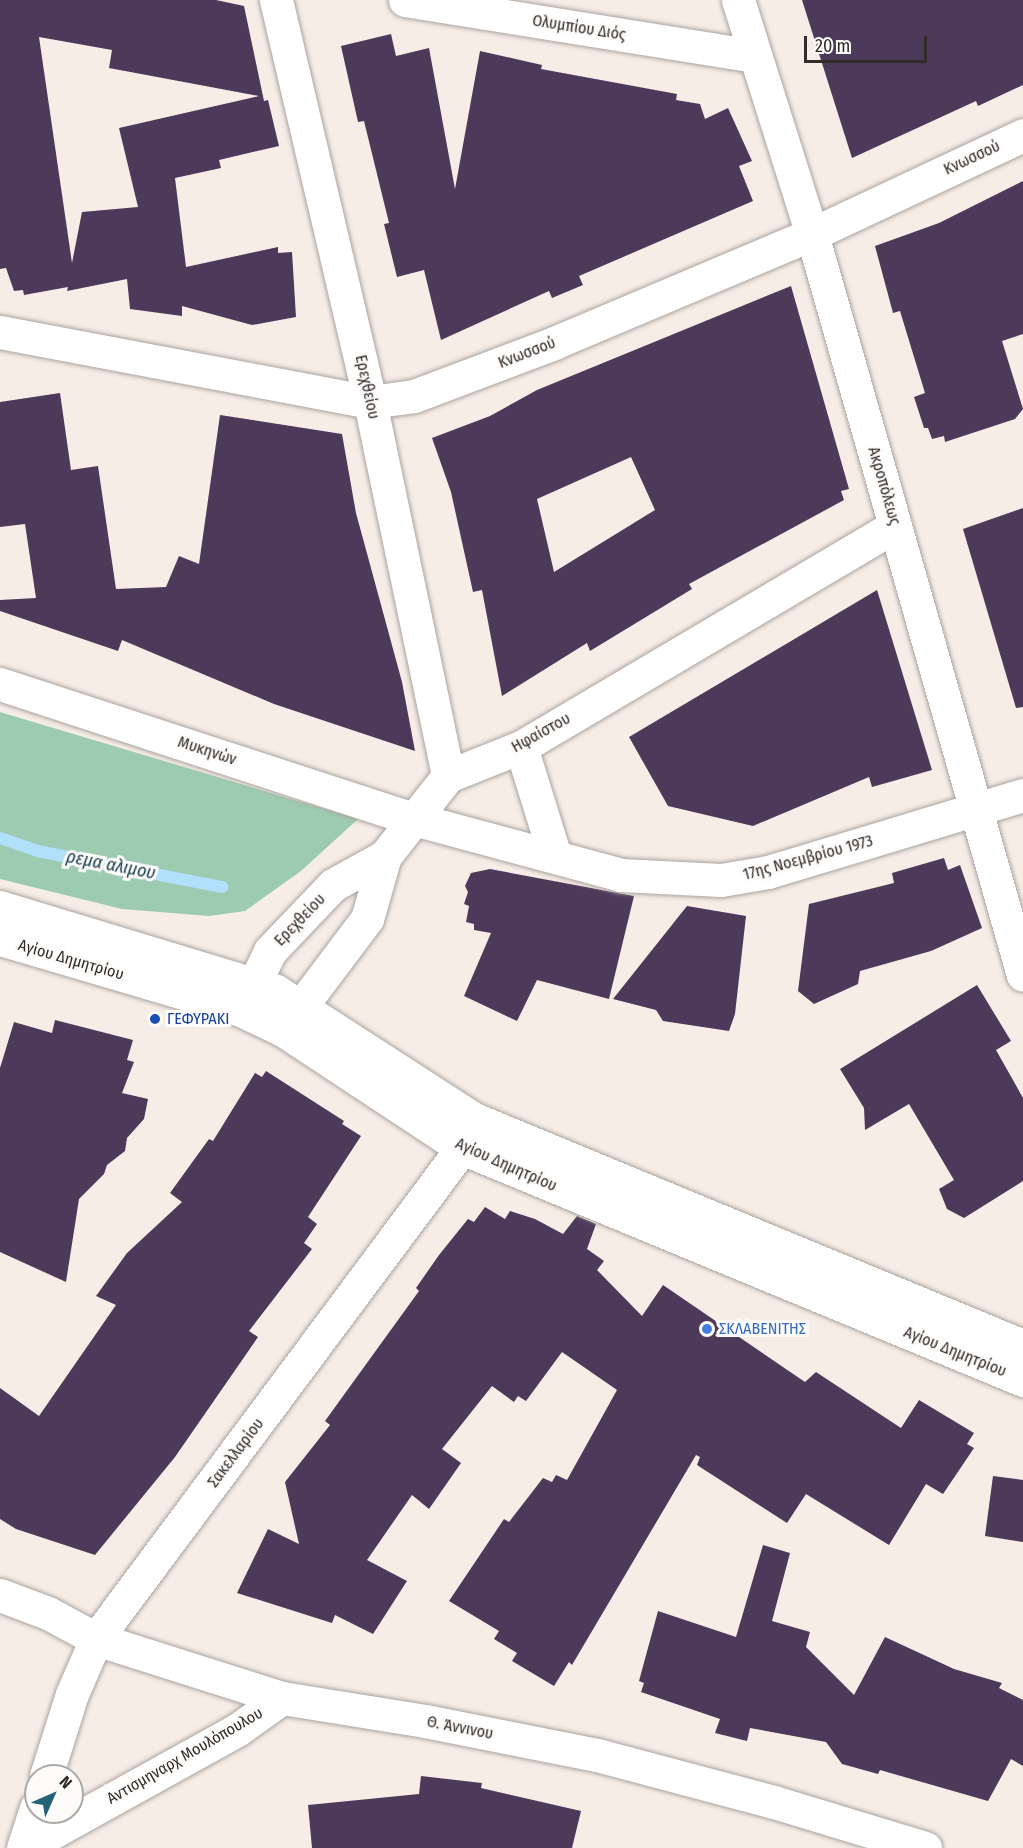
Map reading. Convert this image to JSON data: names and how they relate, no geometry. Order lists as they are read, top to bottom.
{
  "streets": {
    "street": [
      "Ολυμπίου Διός",
      "Κνωσσού",
      "Ερεχθείου",
      "Ακροπόλεως",
      "Ηφαίστου",
      "Μυκηνών",
      "17ης Νοεμβρίου 1973",
      "Αγίου Δημητρίου",
      "Σακελλαρίου",
      "Θ. Άννινου",
      "Αντισμηναρχ Μουλόπουλου"
    ]
  },
  "crossings": [
    ["Ολυμπίου Διός", "Ακροπόλεως"],
    ["Κνωσσού", "Ερεχθείου"],
    ["Κνωσσού", "Ακροπόλεως"],
    ["Ερεχθείου", "Ηφαίστου"],
    ["Ερεχθείου", "Αγίου Δημητρίου"],
    ["Ακροπόλεως", "Ηφαίστου"],
    ["Ακροπόλεως", "17ης Νοεμβρίου 1973"],
    ["Ηφαίστου", "Μυκηνών"],
    ["Ηφαίστου", "17ης Νοεμβρίου 1973"],
    ["Ηφαίστου", "Αγίου Δημητρίου"],
    ["Μυκηνών", "17ης Νοεμβρίου 1973"],
    ["Αγίου Δημητρίου", "Σακελλαρίου"],
    ["Σακελλαρίου", "Θ. Άννινου"],
    ["Θ. Άννινου", "Αντισμηναρχ Μουλόπουλου"]
  ],
  "water": ["ρεμα αλιμου"],
  "places": ["ΓΕΦΥΡΑΚΙ", "ΣΚΛΑΒΕΝΙΤΗΣ"],
  "scale_bar": "20 m",
  "north": "top right"
}
